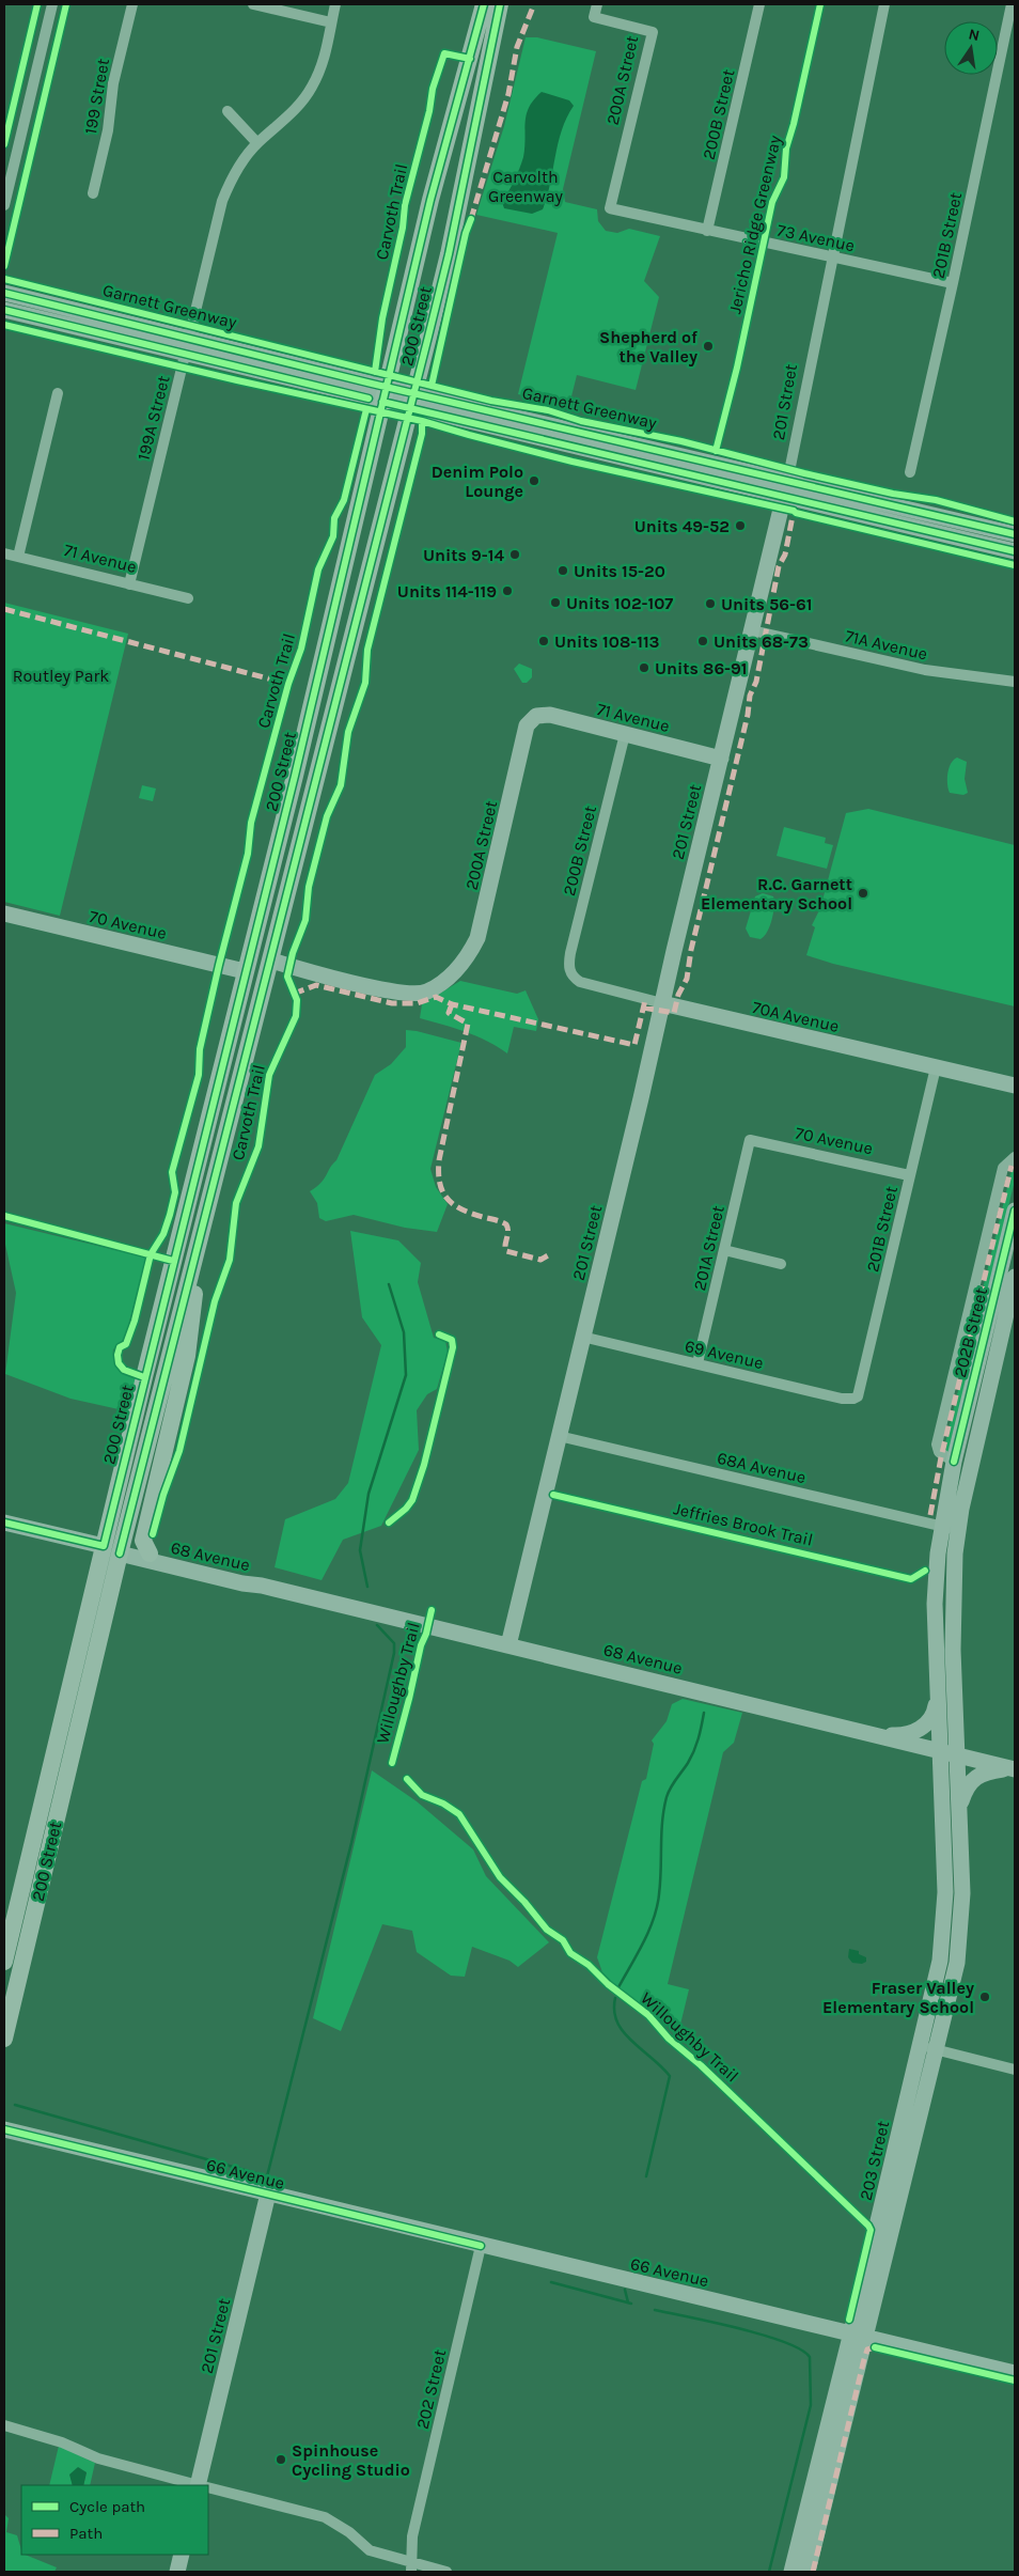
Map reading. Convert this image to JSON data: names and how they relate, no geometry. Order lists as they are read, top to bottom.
{
  "streets": {
    "main road": ["200 Street"],
    "street": [
      "200A Street",
      "199 Street",
      "200B Street",
      "201B Street",
      "73 Avenue",
      "201 Street",
      "199A Street",
      "71 Avenue",
      "71A Avenue",
      "70 Avenue",
      "70A Avenue",
      "201A Street",
      "202B Street",
      "69 Avenue",
      "68A Avenue",
      "68 Avenue",
      "203 Street",
      "66 Avenue",
      "202 Street"
    ],
    "cycle path": [
      "Carvoth Trail",
      "Jericho Ridge Greenway",
      "Garnett Greenway",
      "Jeffries Brook Trail",
      "Willoughby Trail"
    ]
  },
  "crossings": [
    ["200A Street", "73 Avenue"],
    ["200A Street", "200 Street"],
    ["200A Street", "71 Avenue"],
    ["200B Street", "73 Avenue"],
    ["200B Street", "71 Avenue"],
    ["200B Street", "70A Avenue"],
    ["201B Street", "73 Avenue"],
    ["201B Street", "70 Avenue"],
    ["201B Street", "70A Avenue"],
    ["201B Street", "69 Avenue"],
    ["73 Avenue", "201 Street"],
    ["200 Street", "70 Avenue"],
    ["200 Street", "68 Avenue"],
    ["201 Street", "71 Avenue"],
    ["201 Street", "71A Avenue"],
    ["201 Street", "70A Avenue"],
    ["201 Street", "69 Avenue"],
    ["201 Street", "68A Avenue"],
    ["201 Street", "68 Avenue"],
    ["201 Street", "66 Avenue"],
    ["199A Street", "71 Avenue"],
    ["70 Avenue", "201A Street"],
    ["201A Street", "69 Avenue"],
    ["202B Street", "68A Avenue"],
    ["202B Street", "68 Avenue"],
    ["202B Street", "203 Street"],
    ["68 Avenue", "203 Street"],
    ["203 Street", "66 Avenue"],
    ["66 Avenue", "202 Street"]
  ],
  "parks": ["Carvolth Greenway", "Routley Park"],
  "places": [
    "Shepherd of the Valley",
    "Denim Polo Lounge",
    "Units 49-52",
    "Units 9-14",
    "Units 15-20",
    "Units 114-119",
    "Units 102-107",
    "Units 56-61",
    "Units 108-113",
    "Units 68-73",
    "Units 86-91",
    "R.C. Garnett Elementary School",
    "Fraser Valley Elementary School",
    "Spinhouse Cycling Studio"
  ],
  "legend": ["Cycle path", "Path"],
  "north": "top"
}
